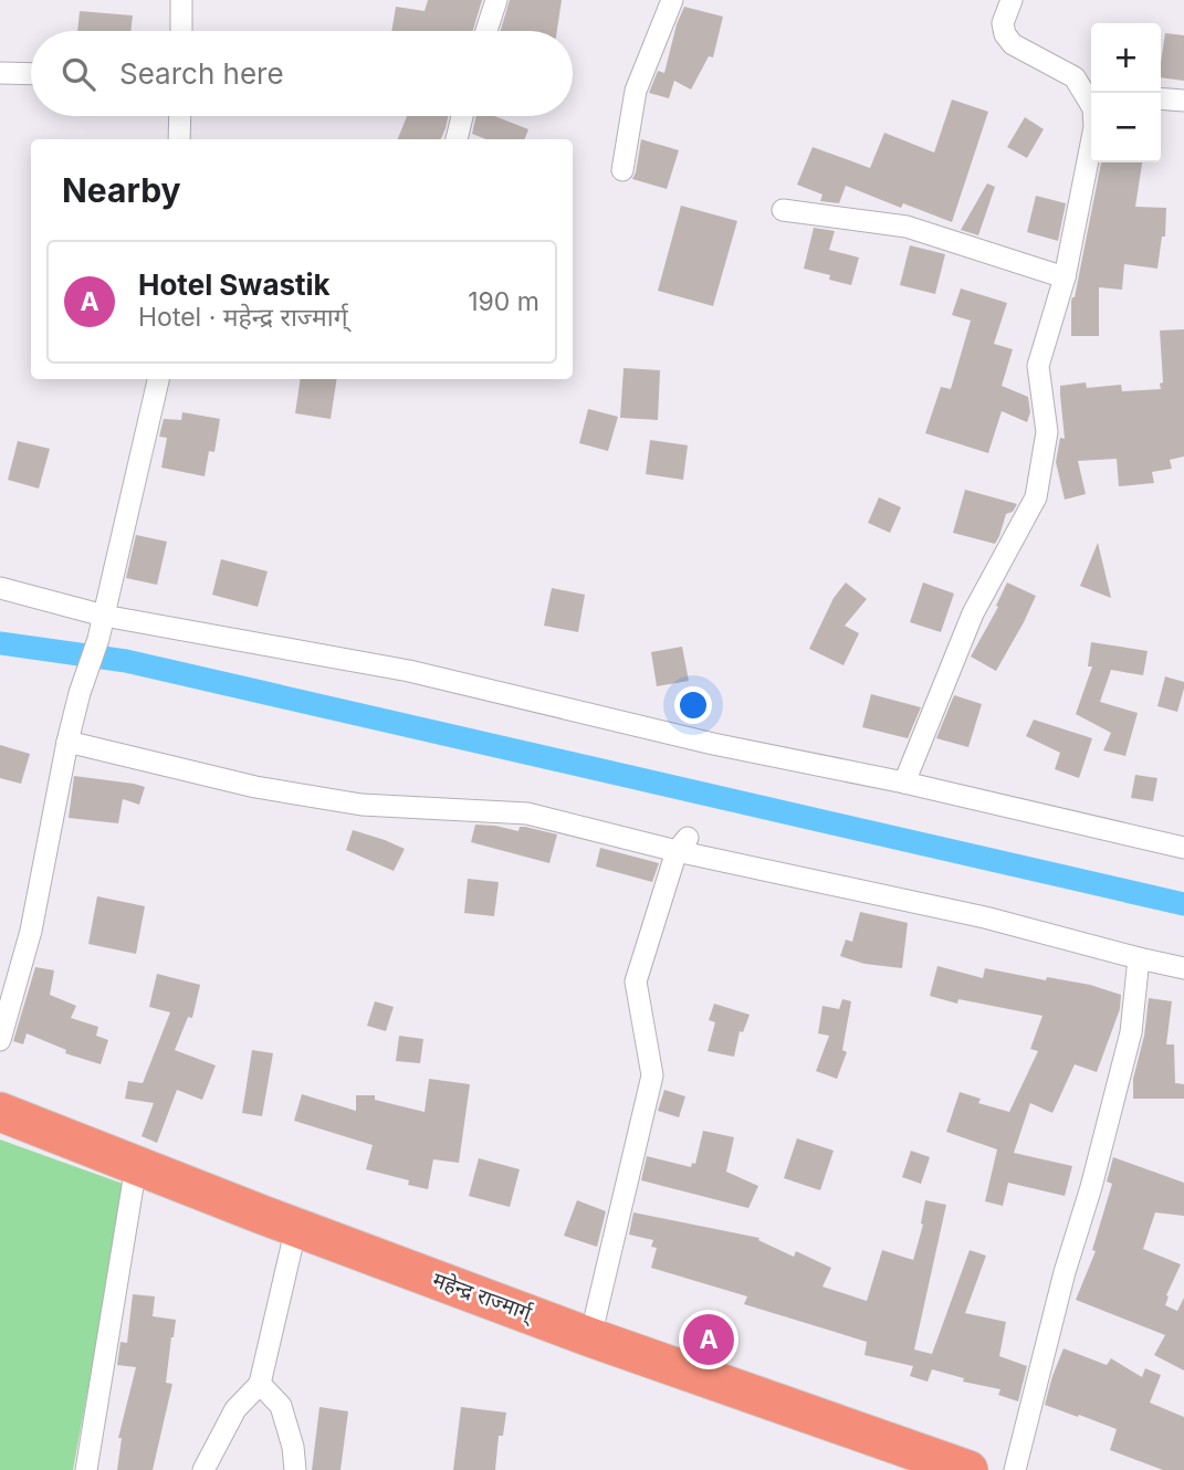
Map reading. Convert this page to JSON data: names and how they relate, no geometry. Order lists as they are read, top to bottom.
{
  "streets": {
    "highway": ["महेन्द्र राज्मार्ग्"]
  },
  "page": {
    "map_buttons": ["+", "−"],
    "search": "Search here",
    "heading": "Nearby",
    "list": [
      {
        "mark": "A",
        "name": "Hotel Swastik",
        "note": "Hotel · महेन्द्र राज्मार्ग्",
        "value": "190 m"
      }
    ],
    "pins": "A"
  }
}
